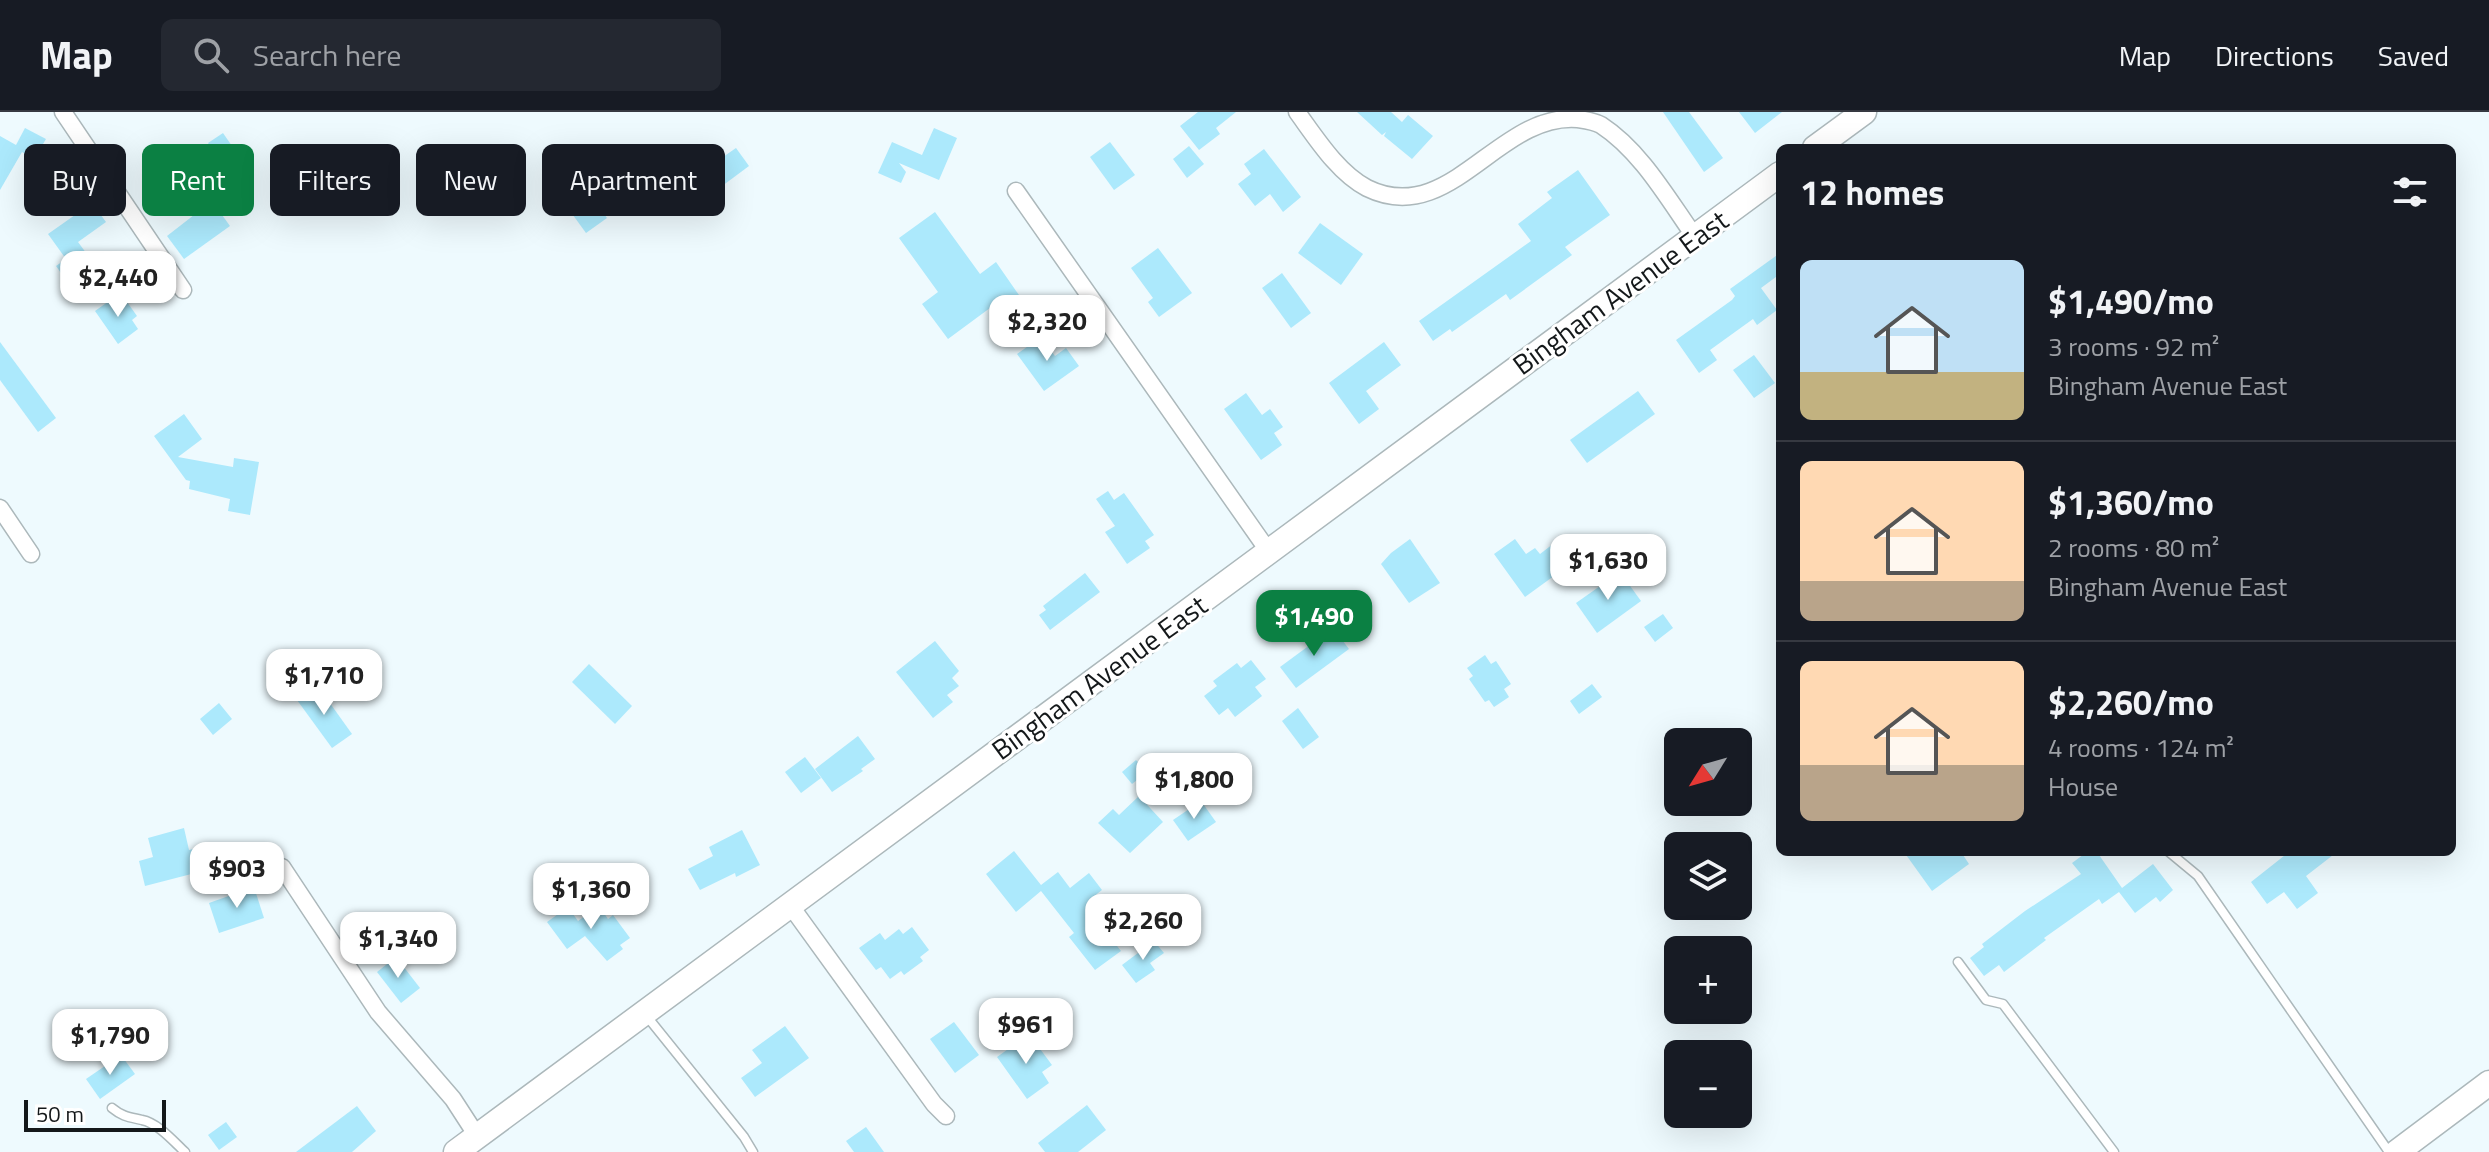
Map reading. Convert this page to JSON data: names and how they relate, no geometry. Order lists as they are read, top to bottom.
{
  "streets": {
    "street": ["Bingham Avenue East"]
  },
  "scale_bar": "50 m",
  "north": "bottom left",
  "page": {
    "header": "Map",
    "search": "Search here",
    "nav": ["Map", "Directions", "Saved"],
    "chip": [
      "Buy",
      "Rent",
      "Filters",
      "New",
      "Apartment"
    ],
    "heading": "12 homes",
    "list": [
      {
        "name": "$1,490/mo",
        "note": "3 rooms · 92 m² · Bingham Avenue East"
      },
      {
        "name": "$1,360/mo",
        "note": "2 rooms · 80 m² · Bingham Avenue East"
      },
      {
        "name": "$2,260/mo",
        "note": "4 rooms · 124 m² · House"
      }
    ],
    "price": [
      "$2,440",
      "$2,320",
      "$1,630",
      "$1,490",
      "$1,710",
      "$1,800",
      "$903",
      "$1,360",
      "$2,260",
      "$1,340",
      "$961",
      "$1,790"
    ],
    "map_buttons": ["+", "−"],
    "scale": "50 m"
  }
}
